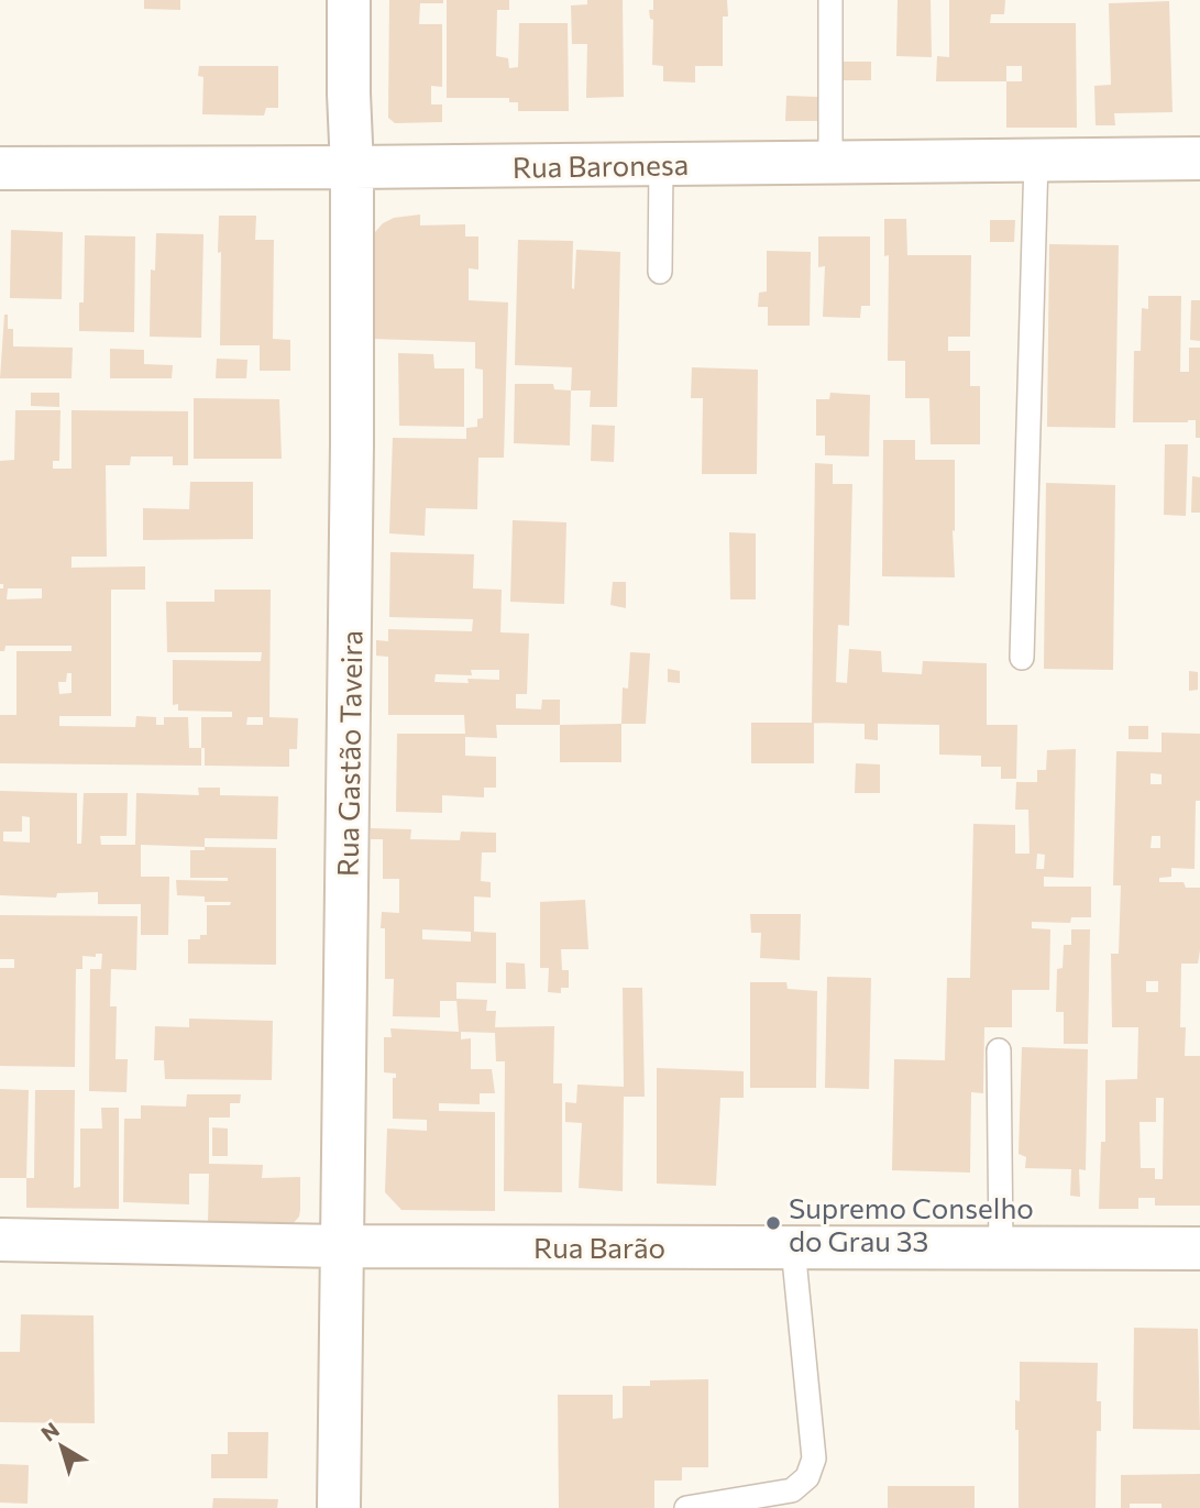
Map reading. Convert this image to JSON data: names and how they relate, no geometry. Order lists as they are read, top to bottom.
{
  "streets": {
    "street": ["Rua Baronesa", "Rua Gastão Taveira", "Rua Barão"]
  },
  "crossings": [
    ["Rua Baronesa", "Rua Gastão Taveira"],
    ["Rua Gastão Taveira", "Rua Barão"]
  ],
  "places": ["Supremo Conselho do Grau 33"],
  "north": "top left"
}
